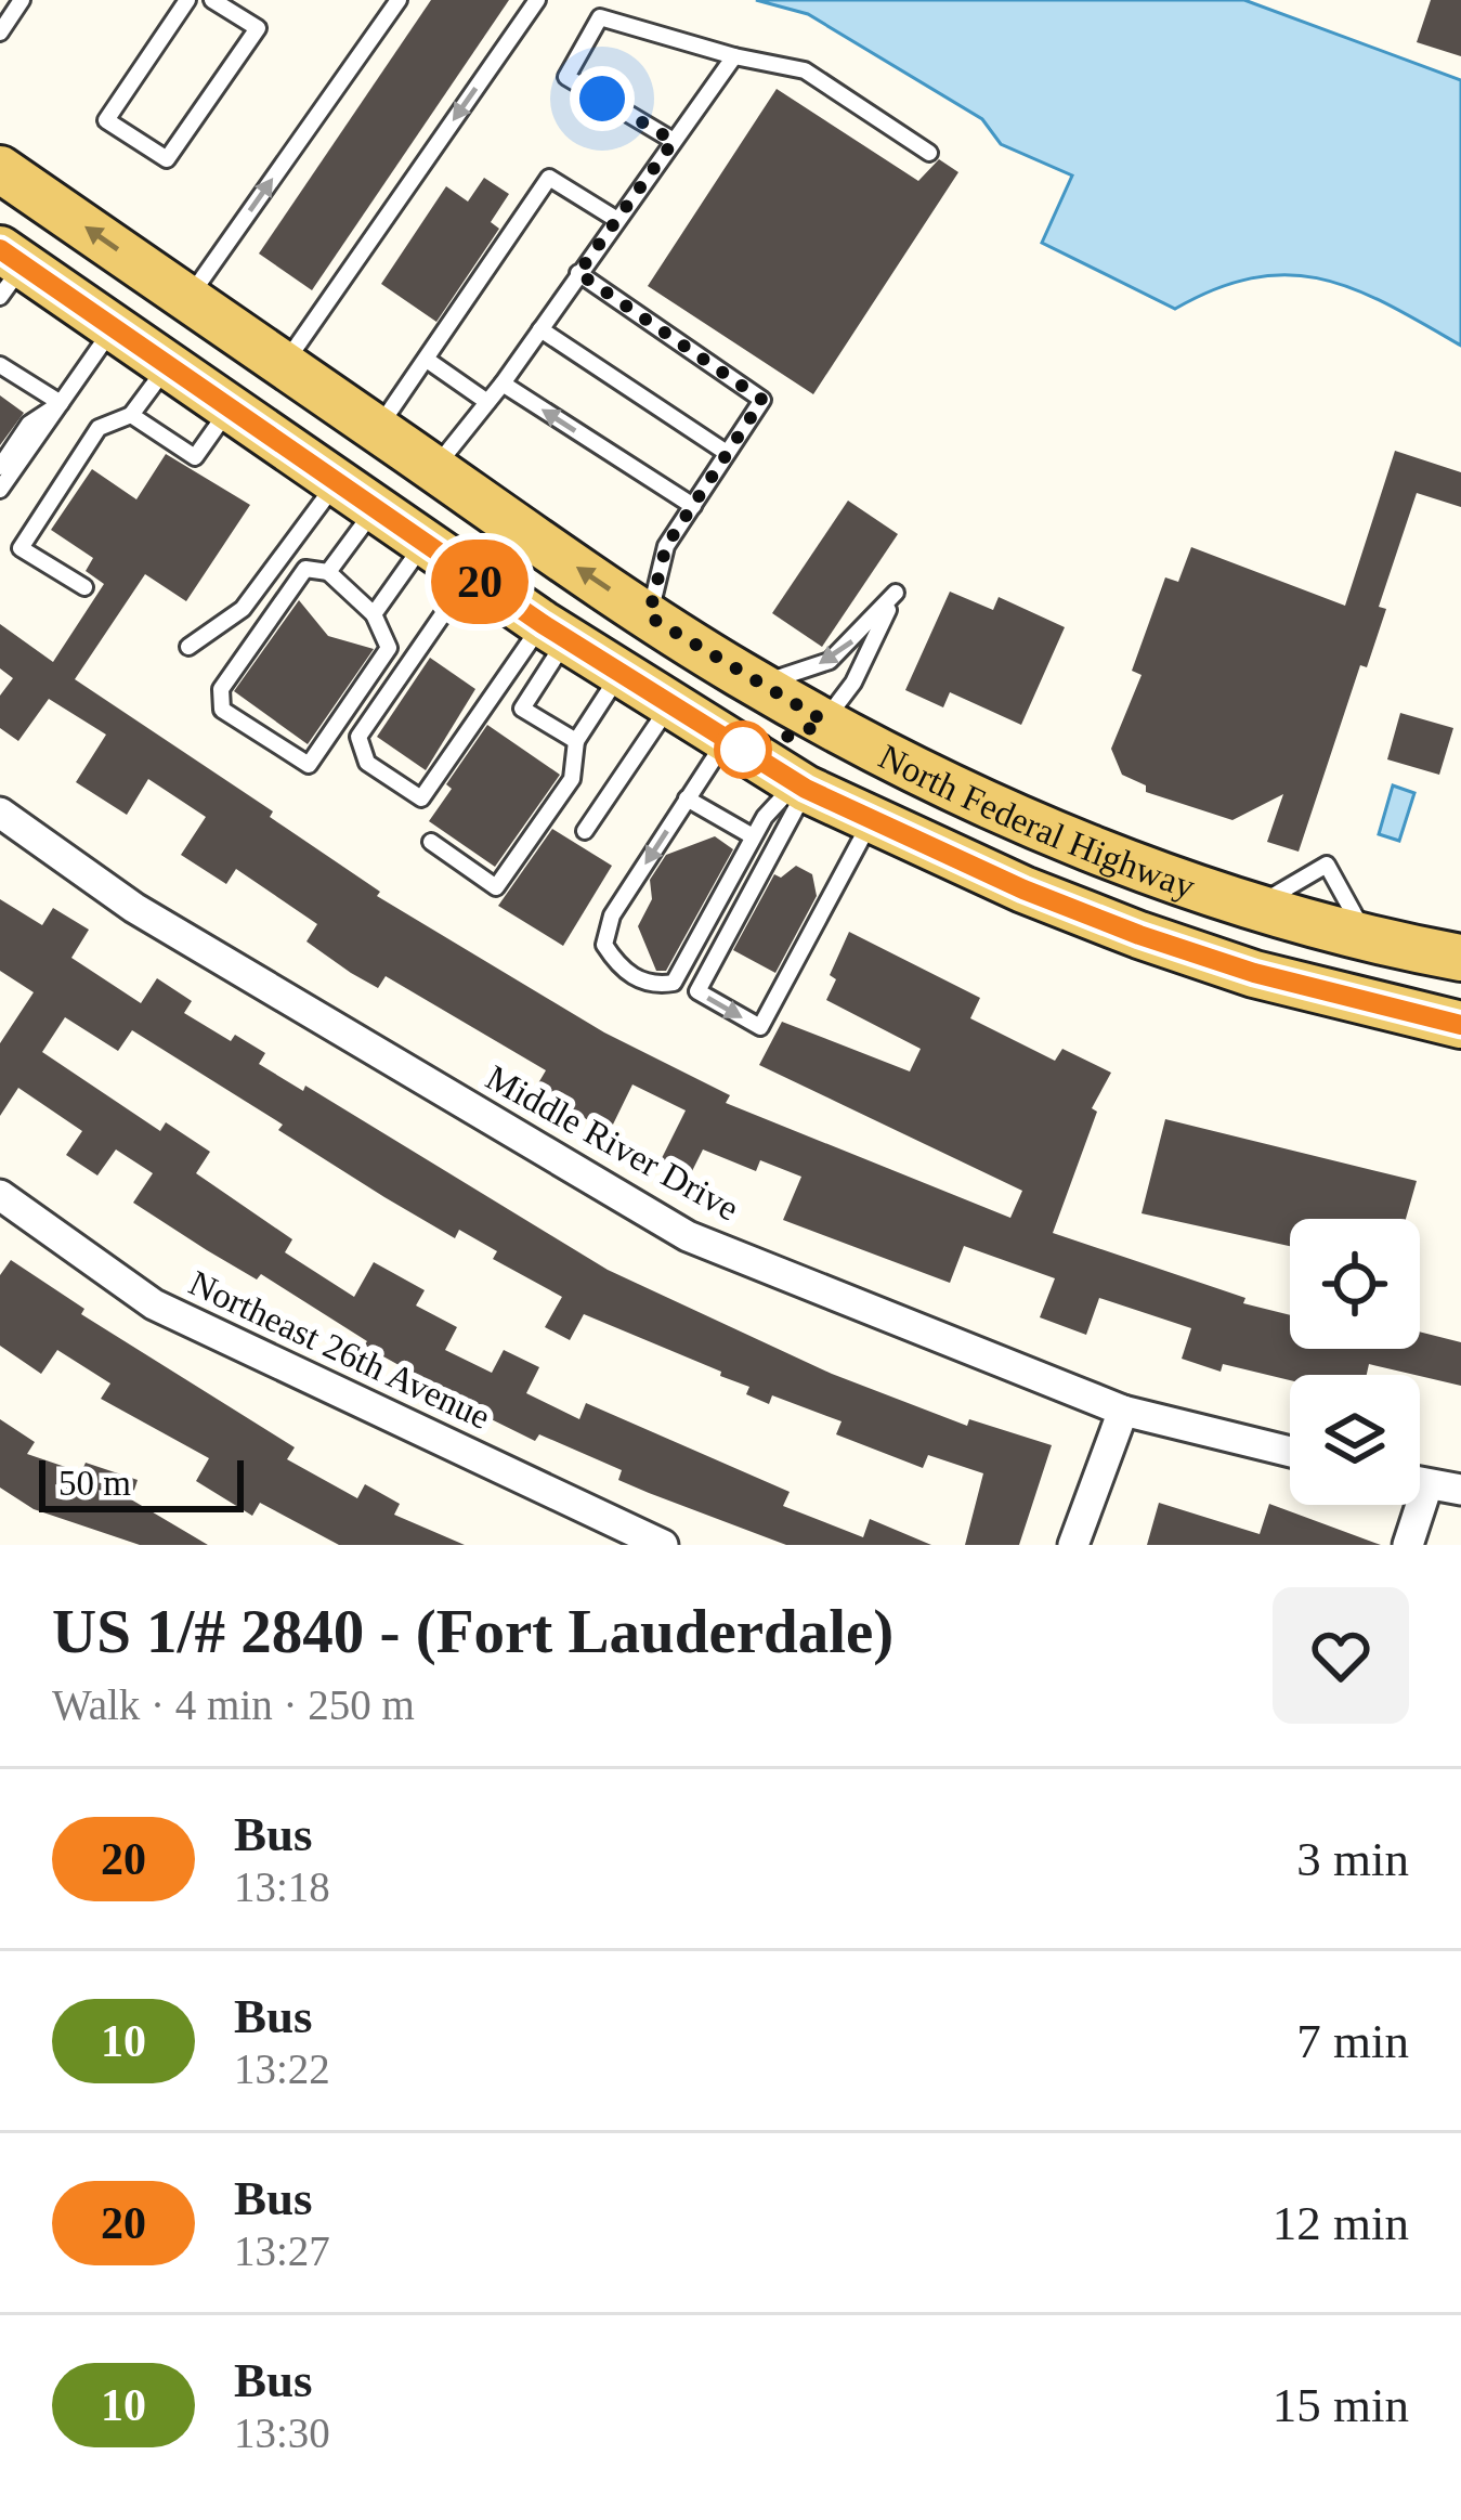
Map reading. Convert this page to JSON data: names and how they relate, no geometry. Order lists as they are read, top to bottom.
{
  "streets": {
    "main road": ["North Federal Highway"],
    "street": ["Middle River Drive", "Northeast 26th Avenue"]
  },
  "lines": ["bus line 20"],
  "scale_bar": "50 m",
  "page": {
    "on_map": "20",
    "scale": "50 m",
    "heading": ["US 1/# 2840 - (Fort Lauderdale)", "Walk · 4 min · 250 m"],
    "list": [
      {
        "mark": "20",
        "name": "Bus",
        "note": "13:18",
        "value": "3 min"
      },
      {
        "mark": "10",
        "name": "Bus",
        "note": "13:22",
        "value": "7 min"
      },
      {
        "mark": "20",
        "name": "Bus",
        "note": "13:27",
        "value": "12 min"
      },
      {
        "mark": "10",
        "name": "Bus",
        "note": "13:30",
        "value": "15 min"
      }
    ]
  }
}
